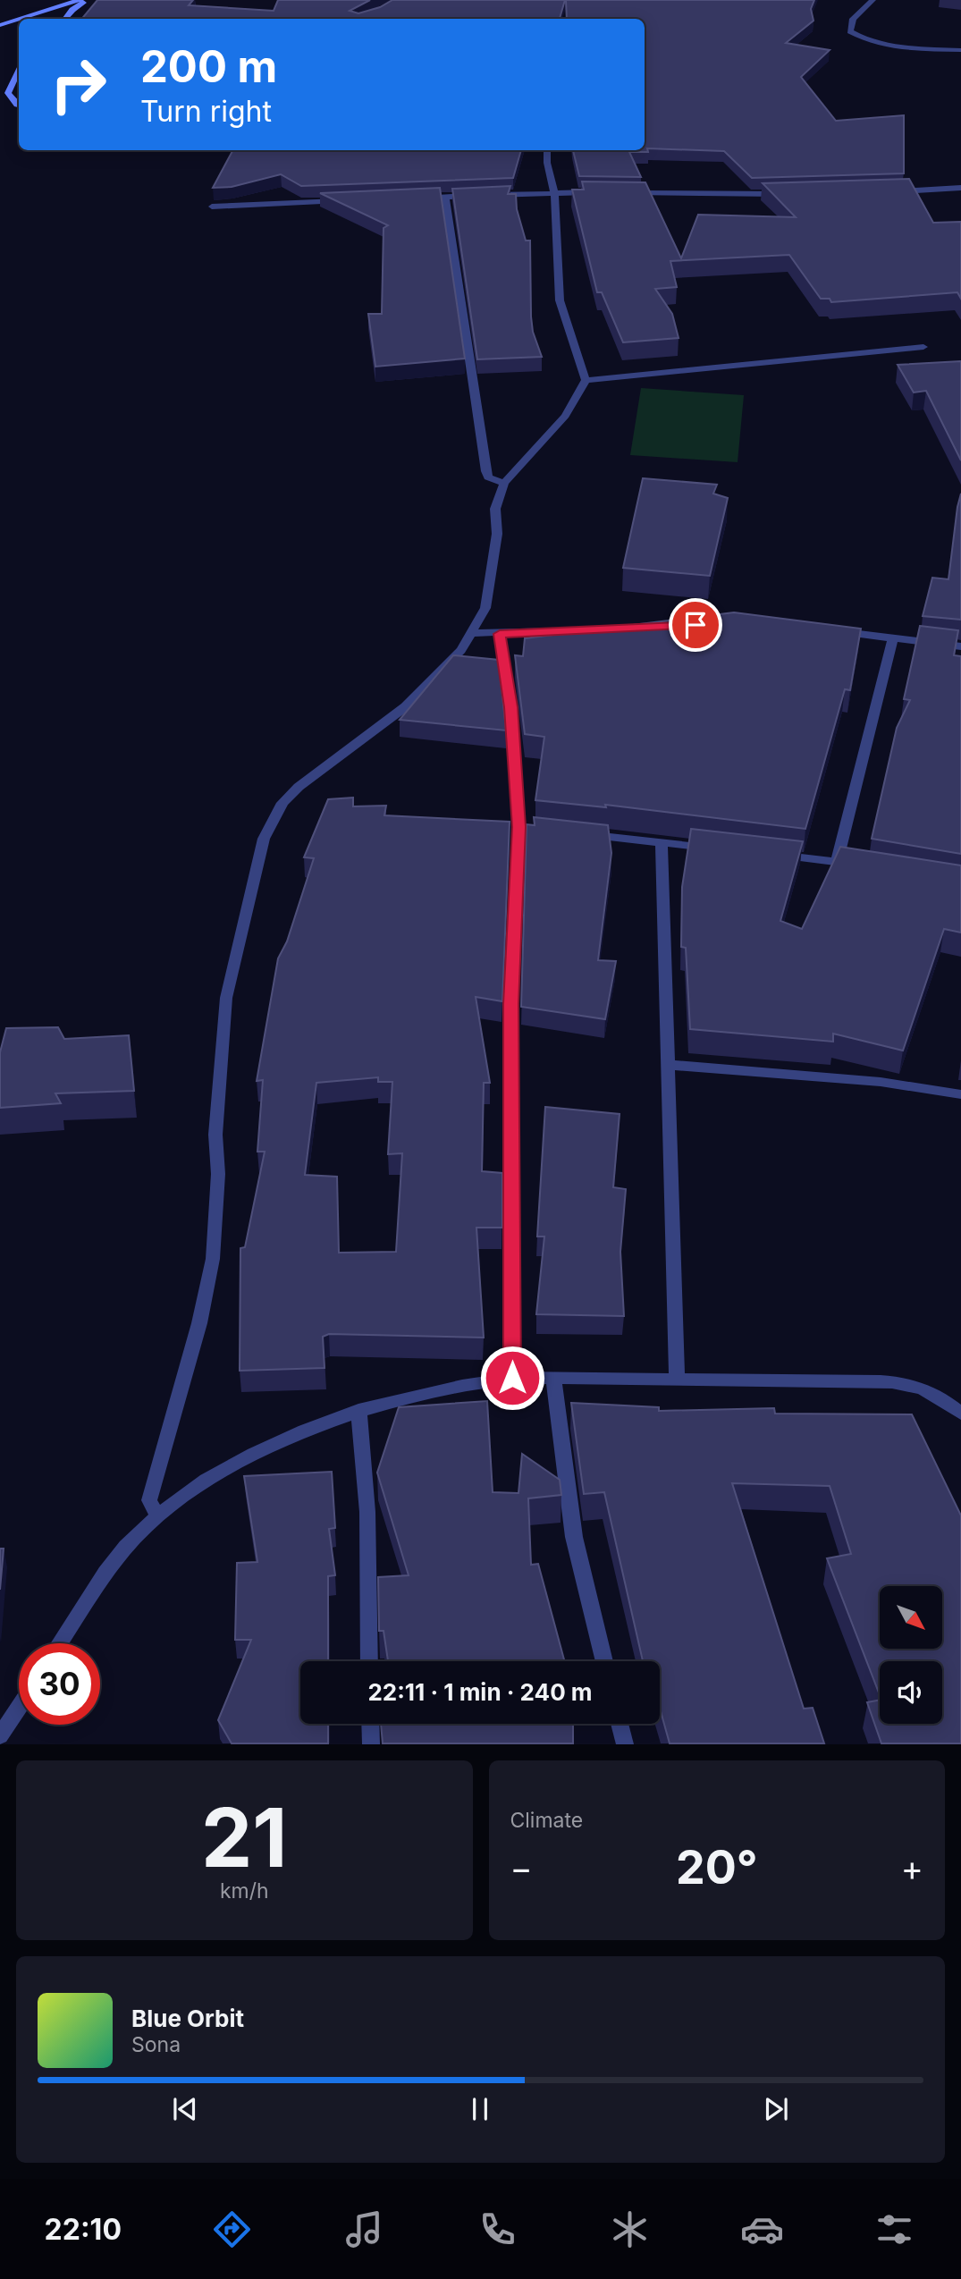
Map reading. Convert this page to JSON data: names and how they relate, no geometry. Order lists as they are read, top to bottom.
{
  "north": "bottom right",
  "page": {
    "turn": ["200 m", "Turn right"],
    "limit": "30",
    "trip": "22:11 · 1 min · 240 m",
    "tile": [
      ["21", "km/h"],
      "Climate"
    ],
    "heat": ["−", "20°", "+"],
    "song": ["Blue Orbit", "Sona"],
    "tabs": "22:10"
  }
}
